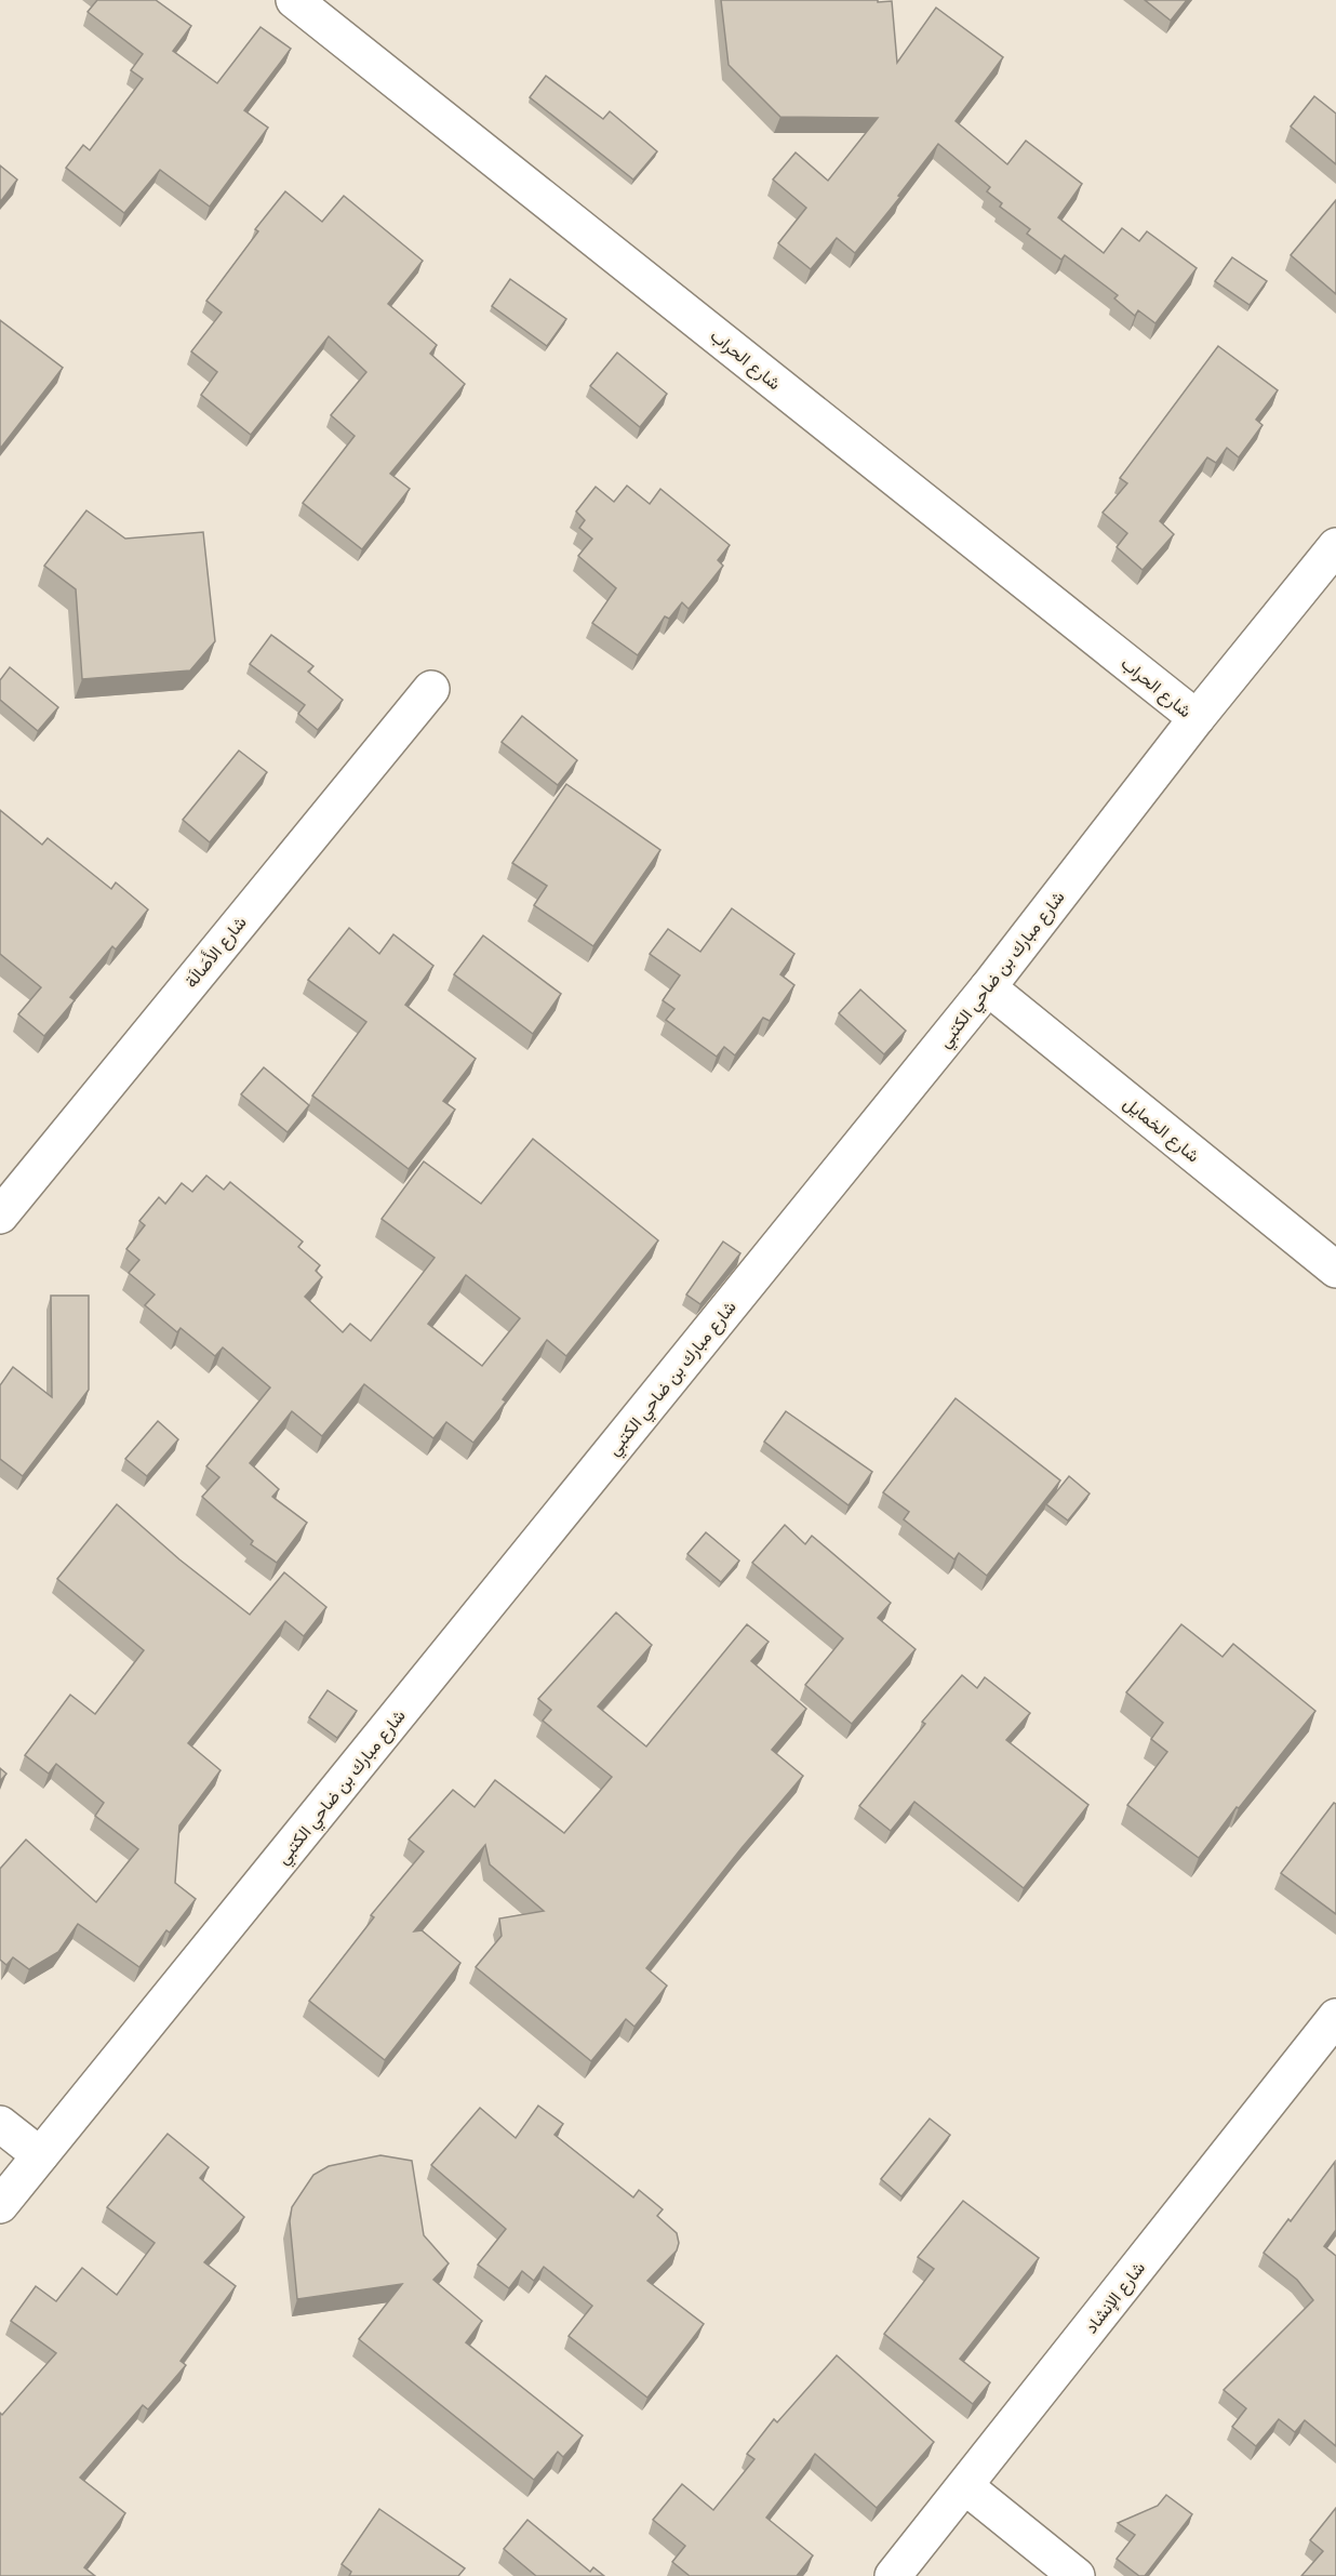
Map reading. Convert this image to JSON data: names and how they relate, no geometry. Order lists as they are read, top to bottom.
{
  "streets": {
    "street": [
      "شارع الحراب",
      "شارع الأَصَالَة",
      "شارع مبارك بن ضاحي الكتبي",
      "شارع الخمايل",
      "شارع الإنشاد"
    ]
  },
  "crossings": [
    ["شارع الحراب", "شارع مبارك بن ضاحي الكتبي"],
    ["شارع مبارك بن ضاحي الكتبي", "شارع الخمايل"]
  ]
}
